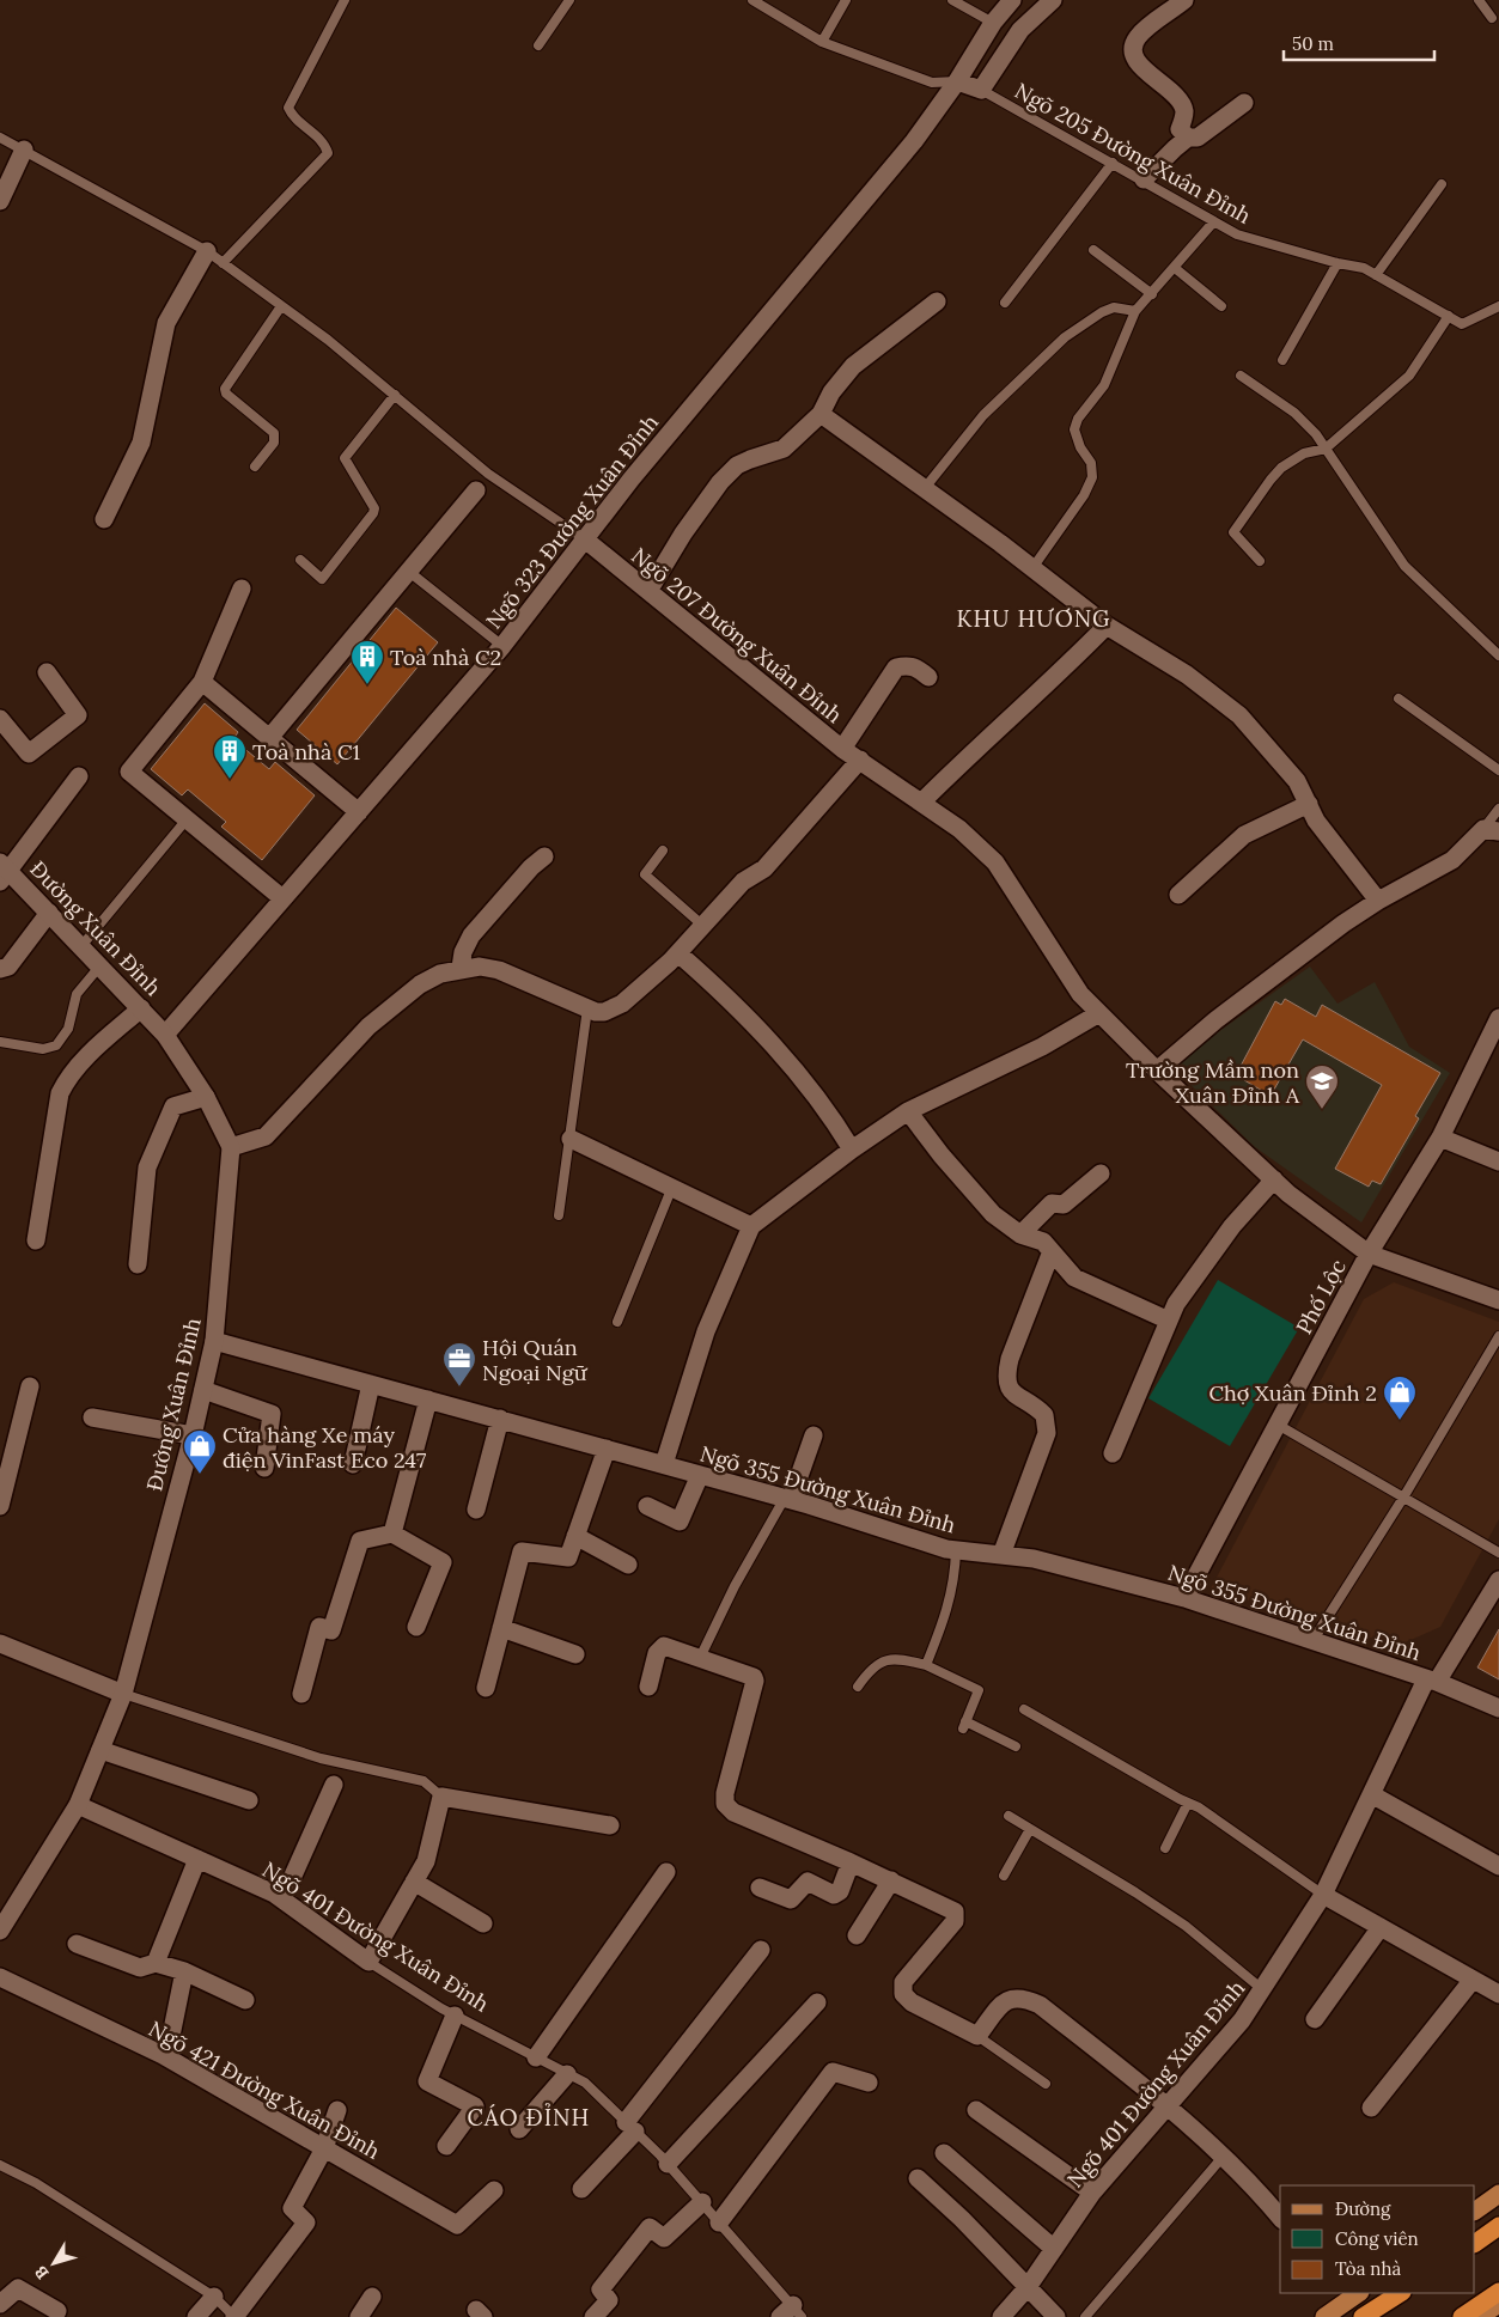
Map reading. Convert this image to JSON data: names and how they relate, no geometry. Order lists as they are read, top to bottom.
{
  "streets": {
    "street": [
      "Ngõ 323 Đường Xuân Đỉnh",
      "Ngõ 207 Đường Xuân Đỉnh",
      "Đường Xuân Đỉnh",
      "Phố Lộc",
      "Ngõ 355 Đường Xuân Đỉnh",
      "Ngõ 401 Đường Xuân Đỉnh",
      "Ngõ 421 Đường Xuân Đỉnh"
    ],
    "lane": ["Ngõ 205 Đường Xuân Đỉnh"]
  },
  "crossings": [
    ["Ngõ 323 Đường Xuân Đỉnh", "Ngõ 207 Đường Xuân Đỉnh"],
    ["Ngõ 323 Đường Xuân Đỉnh", "Đường Xuân Đỉnh"],
    ["Ngõ 207 Đường Xuân Đỉnh", "Phố Lộc"],
    ["Đường Xuân Đỉnh", "Ngõ 355 Đường Xuân Đỉnh"],
    ["Đường Xuân Đỉnh", "Ngõ 401 Đường Xuân Đỉnh"],
    ["Phố Lộc", "Ngõ 355 Đường Xuân Đỉnh"],
    ["Ngõ 355 Đường Xuân Đỉnh", "Ngõ 401 Đường Xuân Đỉnh"]
  ],
  "districts": ["KHU HƯƠNG", "CÁO ĐỈNH"],
  "places": {
    "building": ["Toà nhà C2", "Toà nhà C1"],
    "school or university": ["Trường Mầm non Xuân Đỉnh A"],
    "office": ["Hội Quán Ngoại Ngữ"],
    "shop": ["Chợ Xuân Đỉnh 2", "Cửa hàng Xe máy điện VinFast Eco 247"]
  },
  "legend": ["Đường", "Công viên", "Tòa nhà"],
  "scale_bar": "50 m",
  "north": "bottom left"
}
